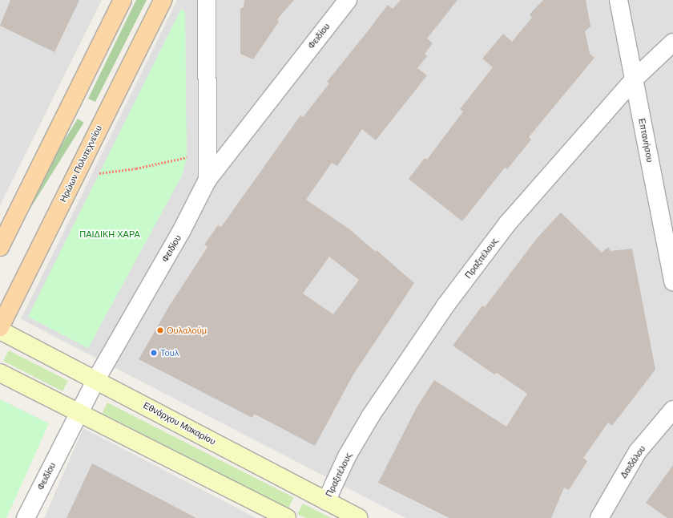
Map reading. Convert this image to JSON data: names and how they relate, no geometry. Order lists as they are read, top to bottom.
{
  "streets": {
    "main road": ["Ηρώων Πολυτεχνείου"],
    "street": [
      "Φειδίου",
      "Επτανήσου",
      "Πραξιτέλους",
      "Εθνάρχου Μακαρίου",
      "Δαιδάλου"
    ]
  },
  "crossings": [
    ["Φειδίου", "Εθνάρχου Μακαρίου"],
    ["Επτανήσου", "Πραξιτέλους"],
    ["Πραξιτέλους", "Εθνάρχου Μακαρίου"]
  ],
  "parks": ["ΠΑΙΔΙΚΗ ΧΑΡΑ"],
  "places": ["Ουλαλούμ", "Τουλ"]
}
